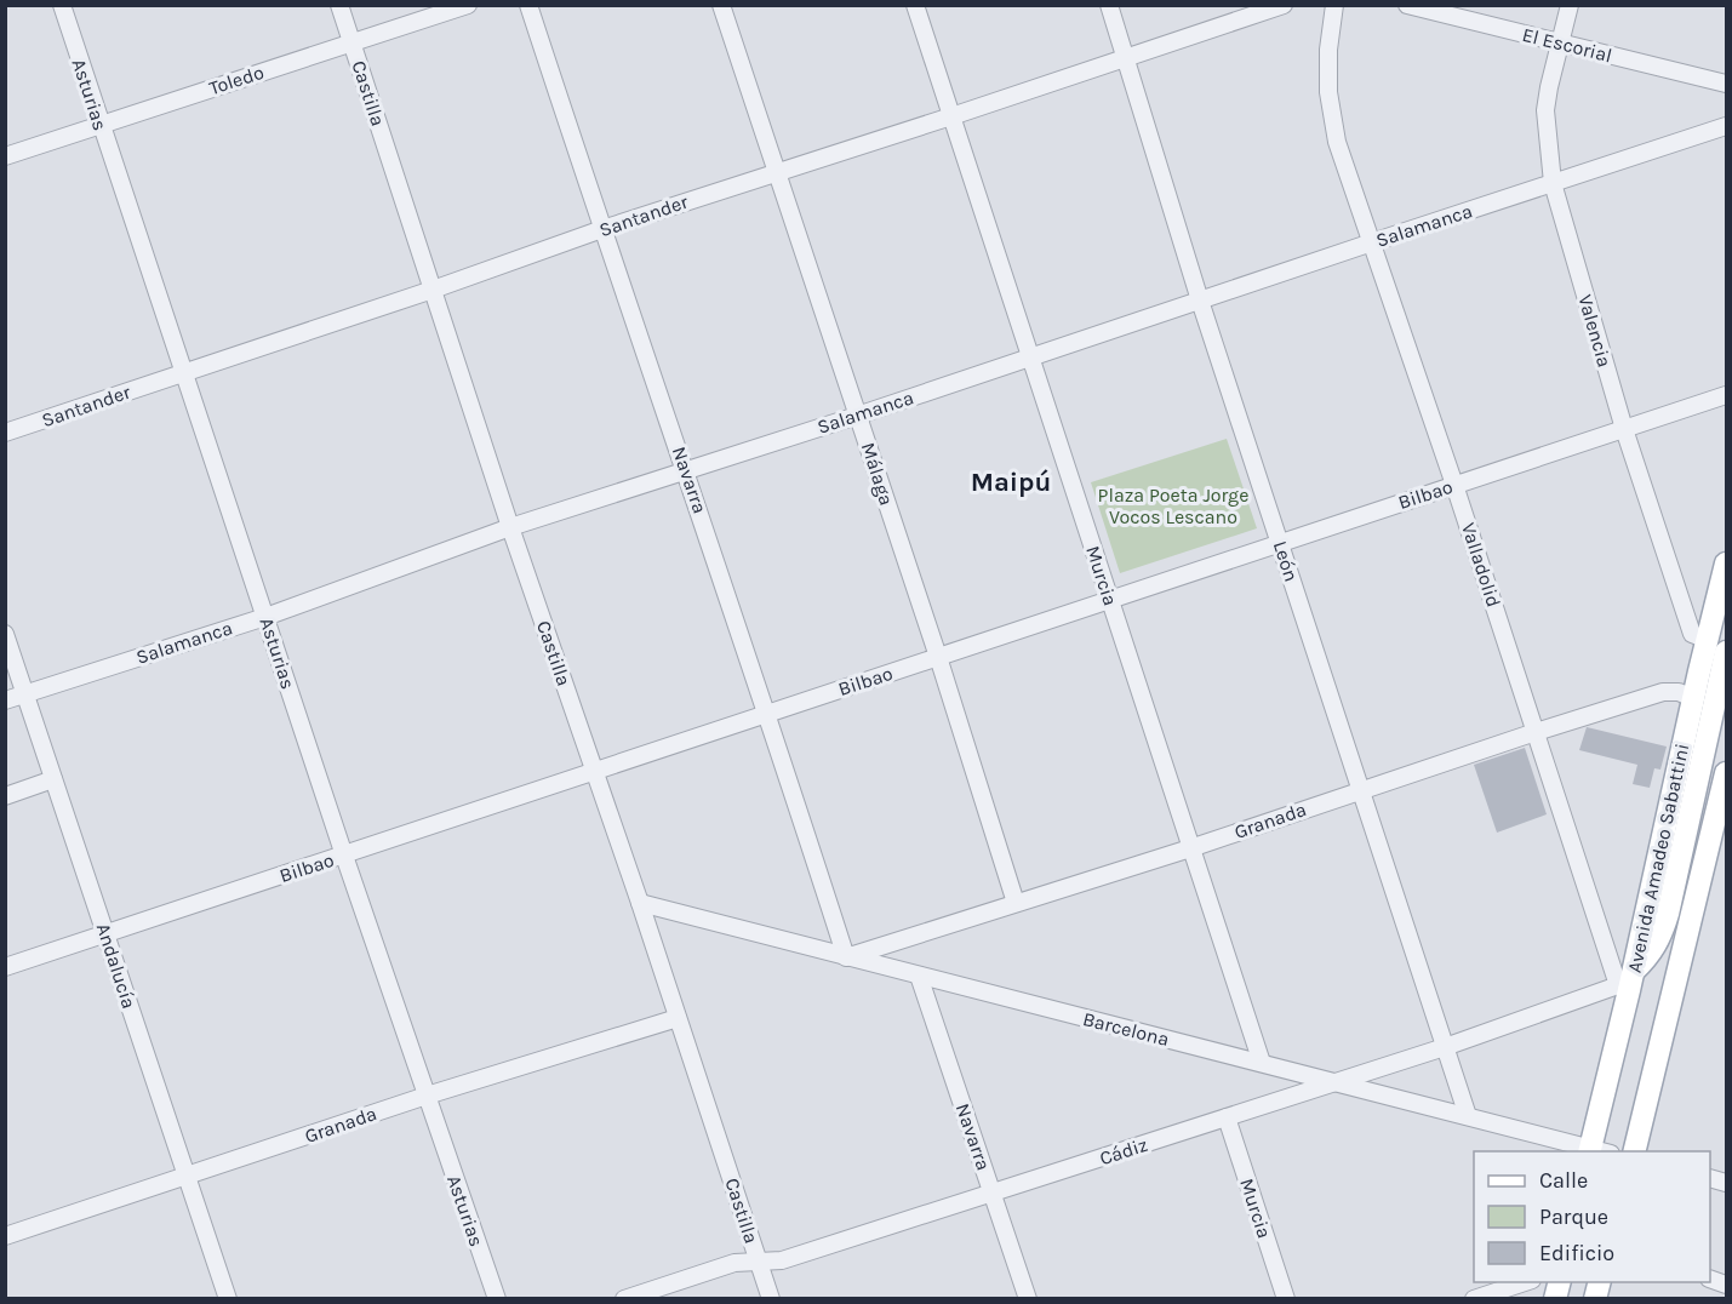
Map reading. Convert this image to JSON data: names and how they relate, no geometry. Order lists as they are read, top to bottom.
{
  "streets": {
    "main road": ["Avenida Amadeo Sabattini"],
    "street": [
      "El Escorial",
      "Toledo",
      "Castilla",
      "Asturias",
      "Santander",
      "Salamanca",
      "Valencia",
      "Málaga",
      "Navarra",
      "Bilbao",
      "León",
      "Valladolid",
      "Murcia",
      "Granada",
      "Andalucía",
      "Barcelona",
      "Cádiz"
    ]
  },
  "crossings": [
    ["El Escorial", "Valencia"],
    ["Toledo", "Castilla"],
    ["Toledo", "Asturias"],
    ["Castilla", "Santander"],
    ["Castilla", "Salamanca"],
    ["Castilla", "Bilbao"],
    ["Castilla", "Granada"],
    ["Castilla", "Barcelona"],
    ["Castilla", "Cádiz"],
    ["Asturias", "Santander"],
    ["Asturias", "Salamanca"],
    ["Asturias", "Bilbao"],
    ["Asturias", "Granada"],
    ["Santander", "Málaga"],
    ["Santander", "Navarra"],
    ["Santander", "León"],
    ["Santander", "Murcia"],
    ["Salamanca", "Valencia"],
    ["Salamanca", "Málaga"],
    ["Salamanca", "Navarra"],
    ["Salamanca", "León"],
    ["Salamanca", "Valladolid"],
    ["Salamanca", "Murcia"],
    ["Salamanca", "Andalucía"],
    ["Valencia", "Bilbao"],
    ["Valencia", "Avenida Amadeo Sabattini"],
    ["Málaga", "Bilbao"],
    ["Málaga", "Granada"],
    ["Navarra", "Bilbao"],
    ["Navarra", "Granada"],
    ["Navarra", "Barcelona"],
    ["Navarra", "Cádiz"],
    ["Bilbao", "León"],
    ["Bilbao", "Valladolid"],
    ["Bilbao", "Murcia"],
    ["Bilbao", "Andalucía"],
    ["León", "Granada"],
    ["León", "Barcelona"],
    ["León", "Cádiz"],
    ["Valladolid", "Granada"],
    ["Valladolid", "Avenida Amadeo Sabattini"],
    ["Valladolid", "Cádiz"],
    ["Murcia", "Granada"],
    ["Murcia", "Barcelona"],
    ["Murcia", "Cádiz"],
    ["Granada", "Avenida Amadeo Sabattini"],
    ["Granada", "Andalucía"],
    ["Granada", "Barcelona"],
    ["Avenida Amadeo Sabattini", "Barcelona"],
    ["Avenida Amadeo Sabattini", "Cádiz"],
    ["Barcelona", "Cádiz"]
  ],
  "districts": ["Maipú"],
  "parks": ["Plaza Poeta Jorge Vocos Lescano"],
  "legend": ["Calle", "Parque", "Edificio"]
}
